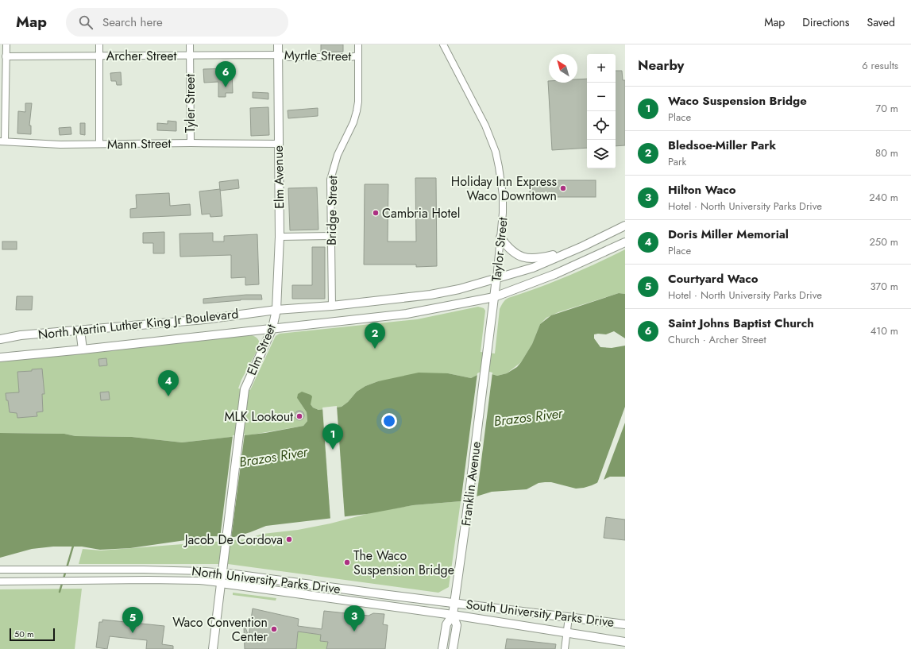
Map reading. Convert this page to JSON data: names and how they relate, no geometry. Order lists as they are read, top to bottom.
{
  "streets": {
    "main road": [
      "Elm Avenue",
      "Taylor Street",
      "North Martin Luther King Jr Boulevard",
      "Elm Street",
      "Franklin Avenue",
      "North University Parks Drive",
      "South University Parks Drive"
    ],
    "street": [
      "Archer Street",
      "Myrtle Street",
      "Tyler Street",
      "Mann Street",
      "Bridge Street"
    ]
  },
  "crossings": [
    ["Archer Street", "Myrtle Street"],
    ["Archer Street", "Tyler Street"],
    ["Archer Street", "Elm Avenue"],
    ["Myrtle Street", "Elm Avenue"],
    ["Myrtle Street", "Bridge Street"],
    ["Tyler Street", "Mann Street"],
    ["Mann Street", "Elm Avenue"],
    ["Elm Avenue", "North Martin Luther King Jr Boulevard"],
    ["Elm Avenue", "Elm Street"],
    ["Bridge Street", "North Martin Luther King Jr Boulevard"],
    ["Taylor Street", "North Martin Luther King Jr Boulevard"],
    ["Taylor Street", "Franklin Avenue"],
    ["North Martin Luther King Jr Boulevard", "Elm Street"],
    ["Elm Street", "North University Parks Drive"],
    ["Franklin Avenue", "North University Parks Drive"],
    ["Franklin Avenue", "South University Parks Drive"],
    ["North University Parks Drive", "South University Parks Drive"]
  ],
  "water": ["Brazos River"],
  "places": [
    "Holiday Inn Express Waco Downtown",
    "Cambria Hotel",
    "MLK Lookout",
    "Jacob De Cordova",
    "The Waco Suspension Bridge",
    "Waco Convention Center"
  ],
  "scale_bar": "50 m",
  "north": "top left",
  "page": {
    "header": "Map",
    "search": "Search here",
    "nav": ["Map", "Directions", "Saved"],
    "heading": ["Nearby", "6 results"],
    "map_buttons": ["+", "−"],
    "pins": [
      "6",
      "2",
      "4",
      "1",
      "3",
      "5"
    ],
    "list": [
      {
        "mark": "1",
        "name": "Waco Suspension Bridge",
        "note": "Place",
        "value": "70 m"
      },
      {
        "mark": "2",
        "name": "Bledsoe-Miller Park",
        "note": "Park",
        "value": "80 m"
      },
      {
        "mark": "3",
        "name": "Hilton Waco",
        "note": "Hotel · North University Parks Drive",
        "value": "240 m"
      },
      {
        "mark": "4",
        "name": "Doris Miller Memorial",
        "note": "Place",
        "value": "250 m"
      },
      {
        "mark": "5",
        "name": "Courtyard Waco",
        "note": "Hotel · North University Parks Drive",
        "value": "370 m"
      },
      {
        "mark": "6",
        "name": "Saint Johns Baptist Church",
        "note": "Church · Archer Street",
        "value": "410 m"
      }
    ],
    "scale": "50 m"
  }
}
